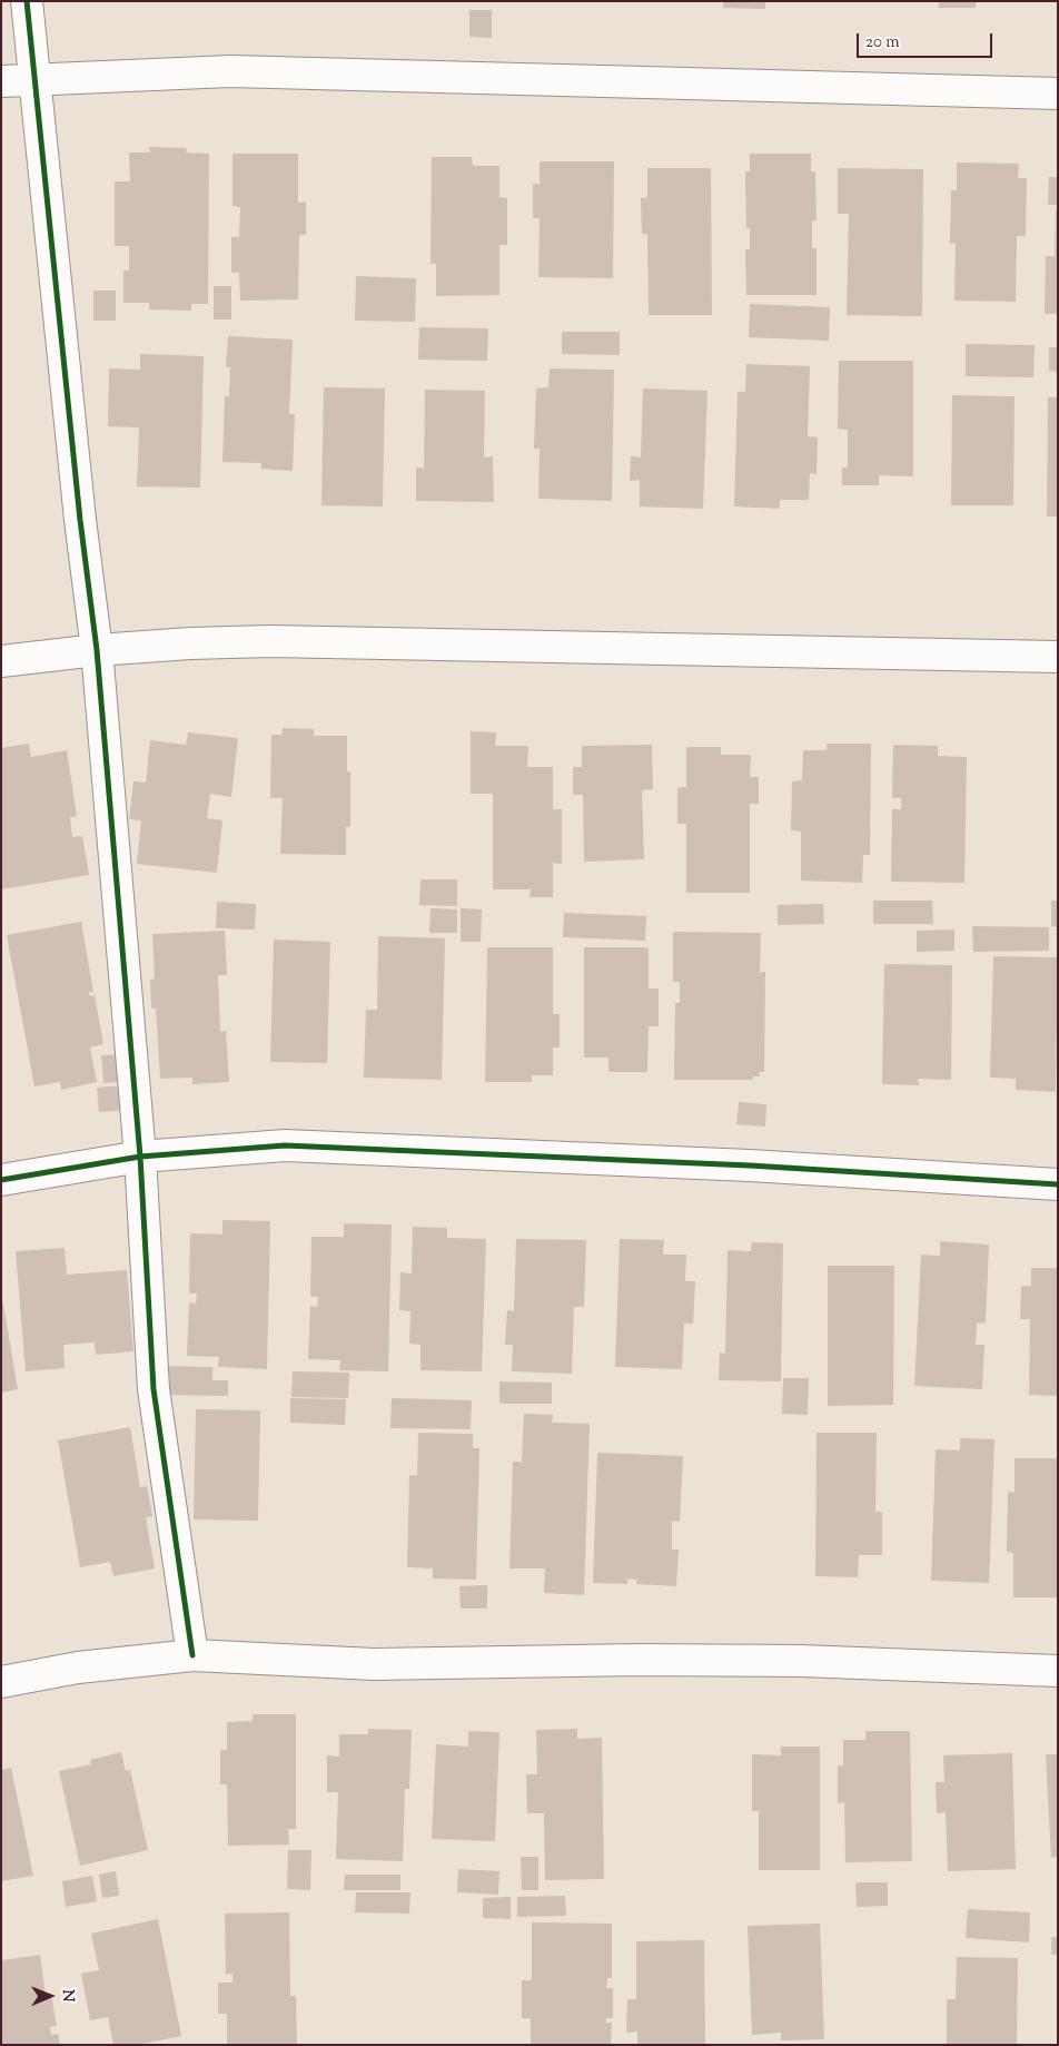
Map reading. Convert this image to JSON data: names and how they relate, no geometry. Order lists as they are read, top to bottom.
{
  "scale_bar": "20 m",
  "north": "right"
}
